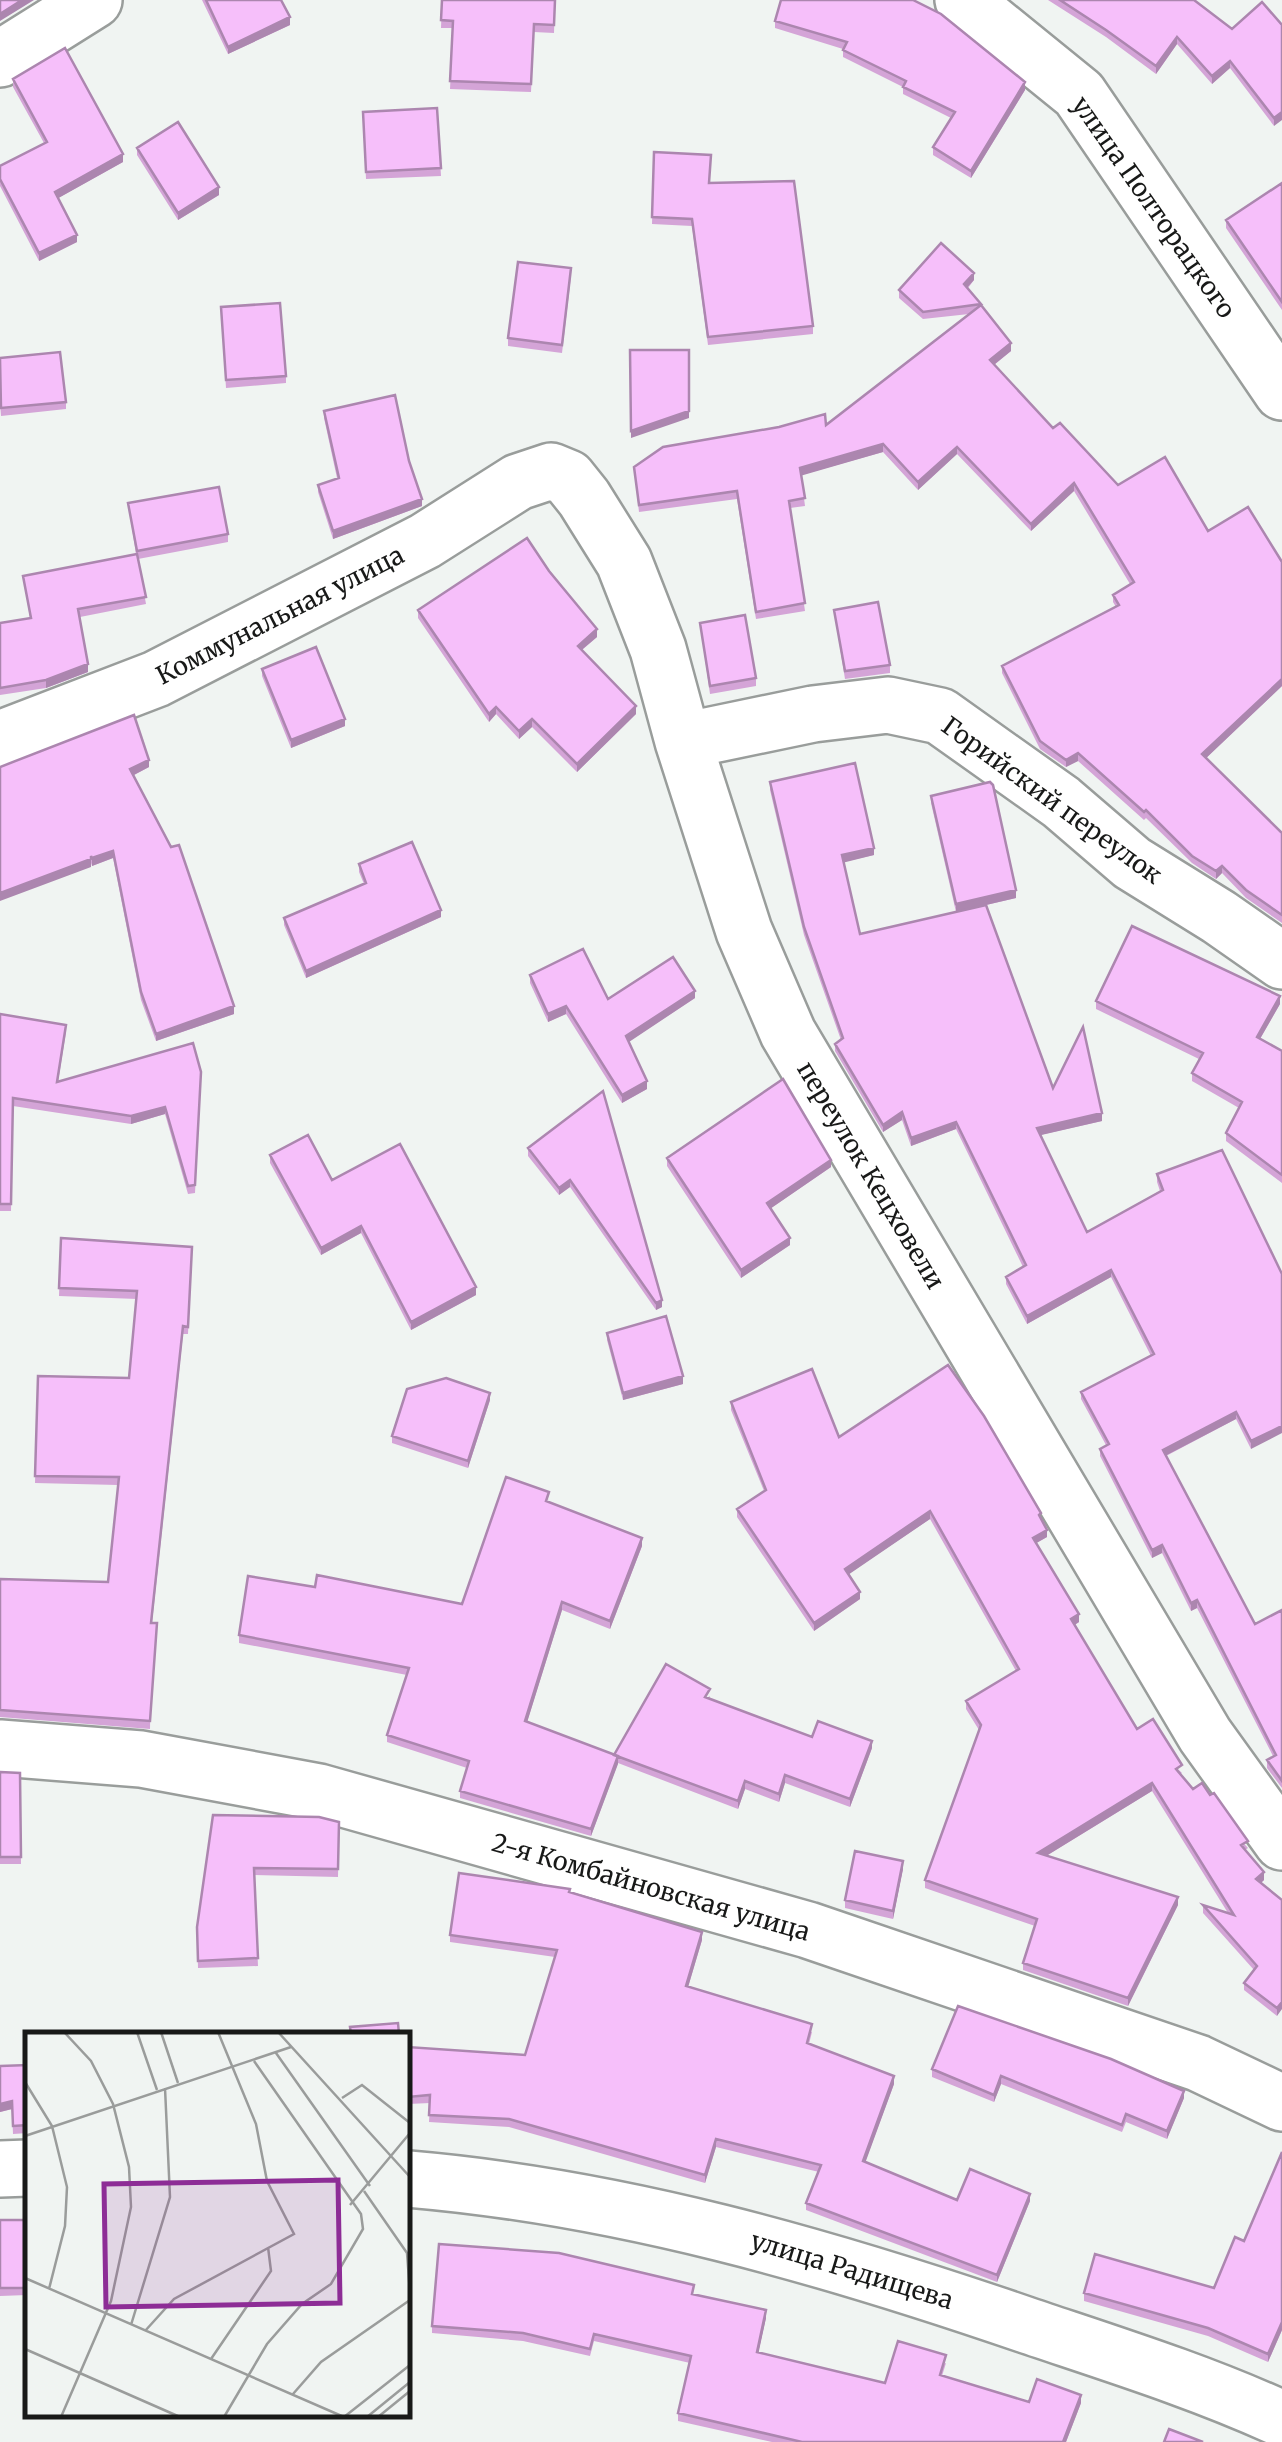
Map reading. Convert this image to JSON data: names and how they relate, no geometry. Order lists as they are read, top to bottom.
{
  "streets": {
    "street": [
      "улица Полторацкого",
      "Коммунальная улица",
      "Горийский переулок",
      "переулок Кецховели",
      "2-я Комбайновская улица",
      "улица Радищева"
    ]
  },
  "crossings": [
    ["Коммунальная улица", "переулок Кецховели"],
    ["Горийский переулок", "переулок Кецховели"]
  ]
}
